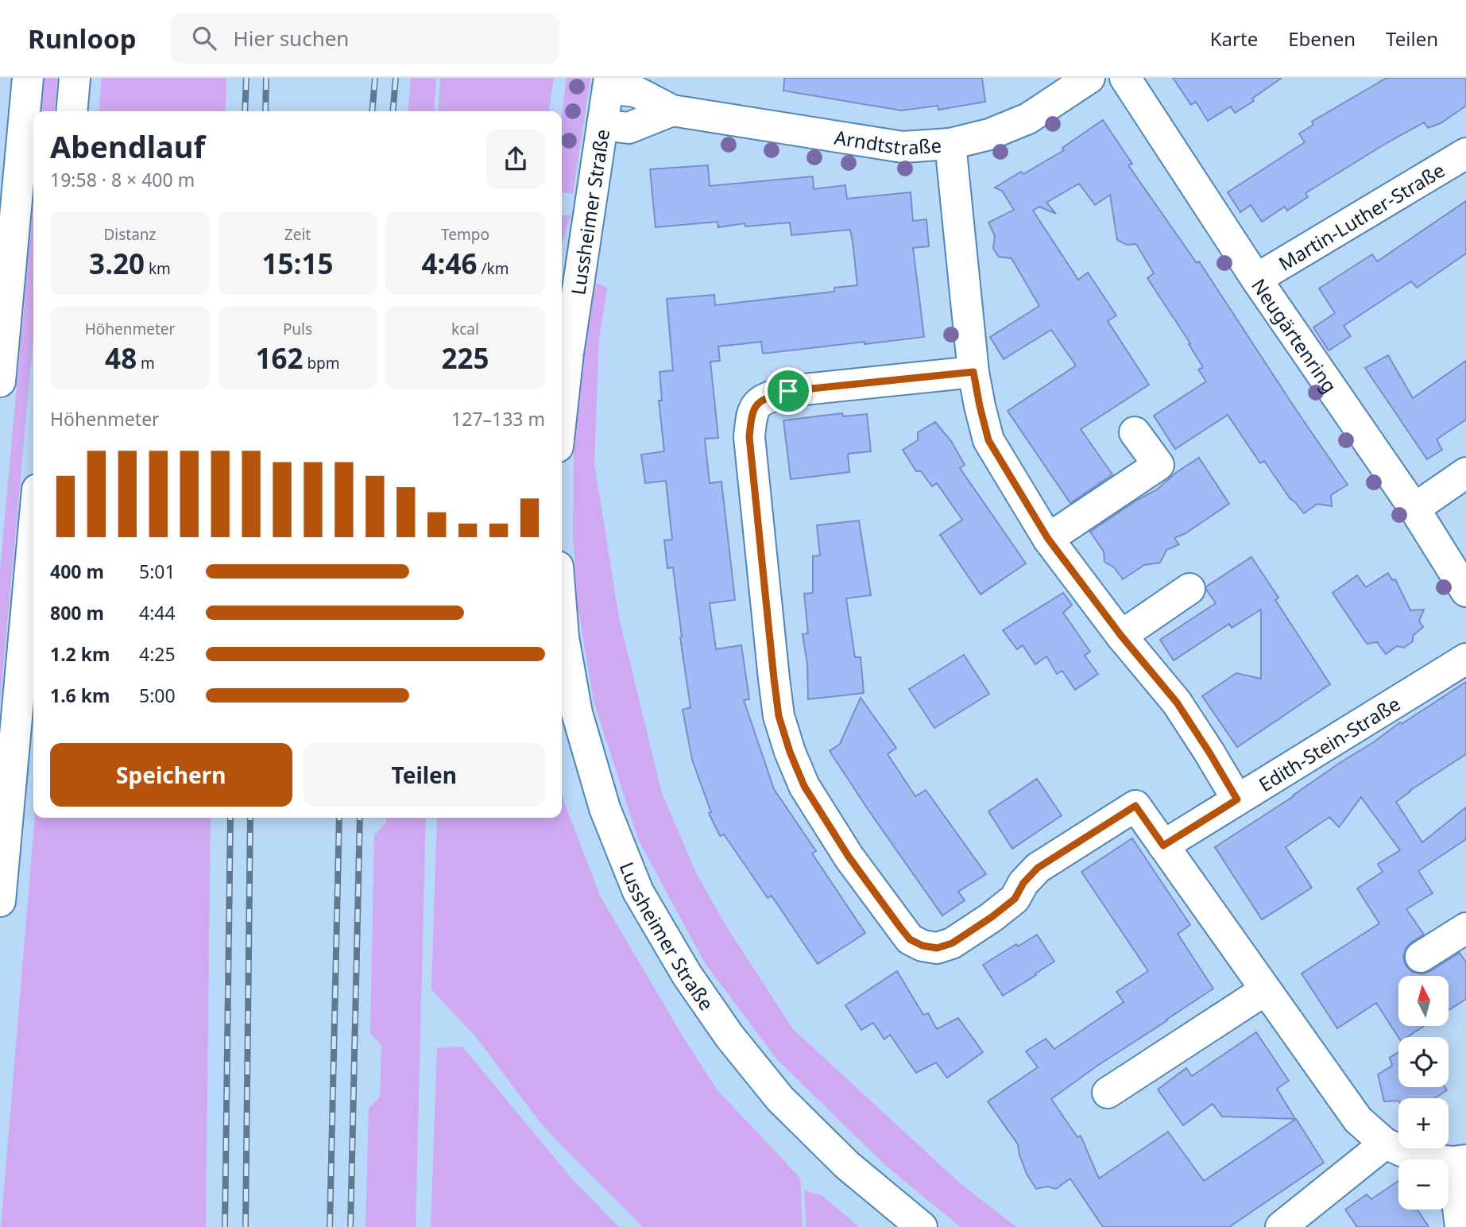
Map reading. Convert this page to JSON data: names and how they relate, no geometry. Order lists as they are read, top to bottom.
{
  "streets": {
    "main road": [
      "Arndtstraße",
      "Lussheimer Straße",
      "Martin-Luther-Straße",
      "Neugärtenring",
      "Edith-Stein-Straße"
    ]
  },
  "crossings": [
    ["Arndtstraße", "Lussheimer Straße"],
    ["Martin-Luther-Straße", "Neugärtenring"]
  ],
  "north": "top",
  "page": {
    "header": "Runloop",
    "search": "Hier suchen",
    "nav": ["Karte", "Ebenen", "Teilen"],
    "heading": ["Abendlauf", "19:58 · 8 × 400 m"],
    "stats": [
      ["Distanz", "3.20 km"],
      ["Zeit", "15:15"],
      ["Tempo", "4:46 /km"],
      ["Höhenmeter", "48 m"],
      ["Puls", "162 bpm"],
      ["kcal", "225"]
    ],
    "chart": ["Höhenmeter", "127–133 m"],
    "list": [
      {
        "name": "400 m",
        "note": "5:01"
      },
      {
        "name": "800 m",
        "note": "4:44"
      },
      {
        "name": "1.2 km",
        "note": "4:25"
      },
      {
        "name": "1.6 km",
        "note": "5:00"
      }
    ],
    "buttons": ["Speichern", "Teilen"],
    "map_buttons": ["+", "−"]
  }
}
